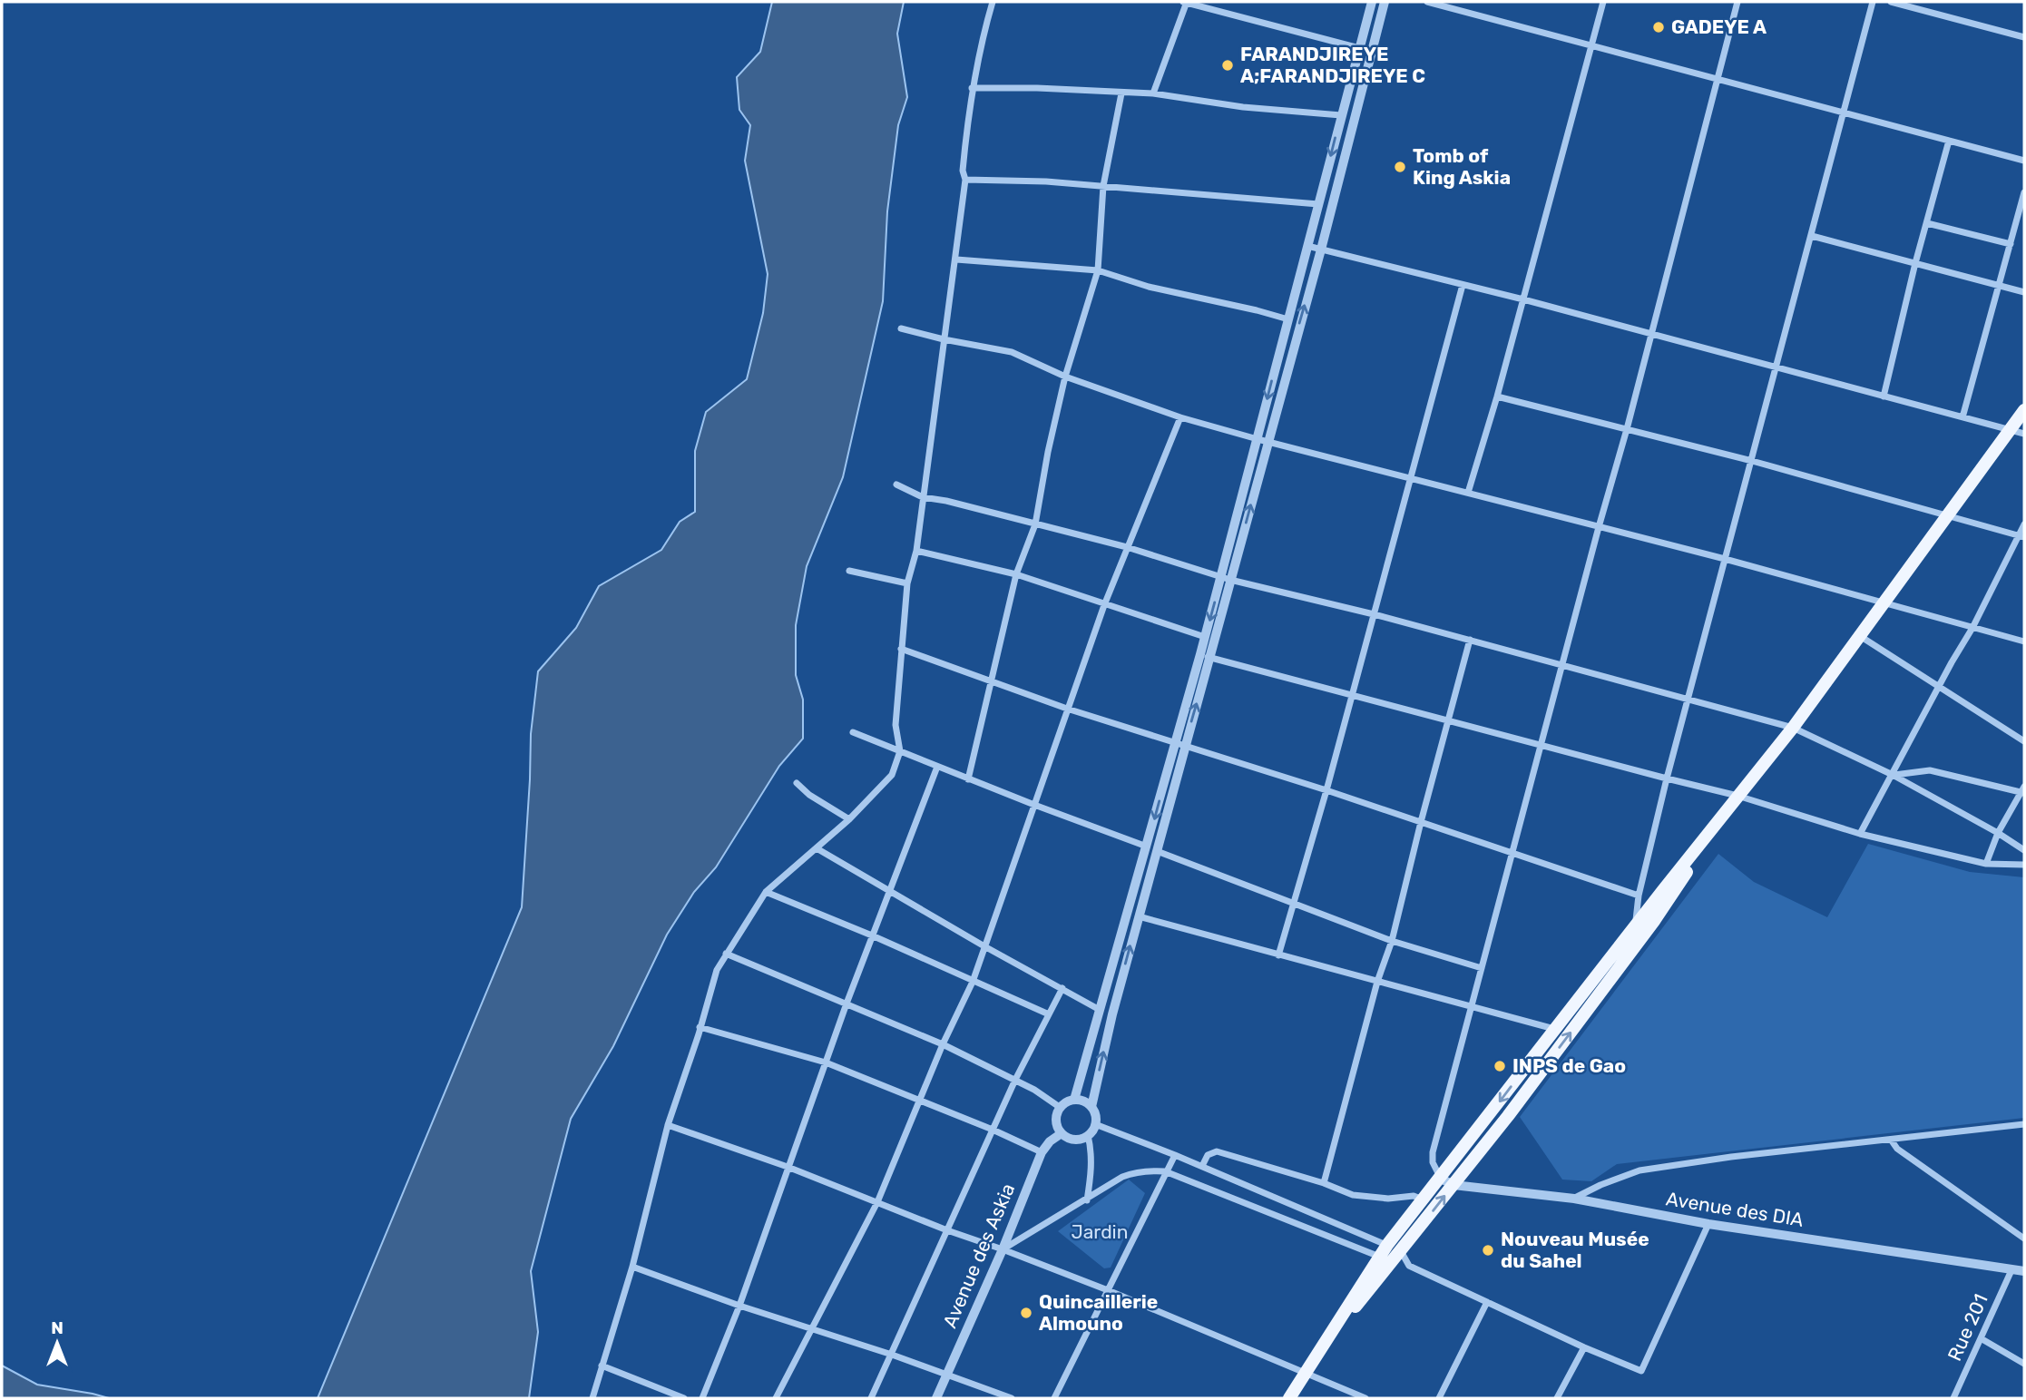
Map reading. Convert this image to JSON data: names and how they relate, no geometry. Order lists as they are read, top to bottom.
{
  "streets": {
    "street": ["Avenue des DIA", "Avenue des Askia", "Rue 201"]
  },
  "crossings": [
    ["Avenue des DIA", "Rue 201"]
  ],
  "parks": ["Jardin"],
  "places": [
    "GADEYE A",
    "FARANDJIREYE A;FARANDJIREYE C",
    "Tomb of King Askia",
    "INPS de Gao",
    "Nouveau Musée du Sahel",
    "Quincaillerie Almouno"
  ],
  "north": "top"
}
